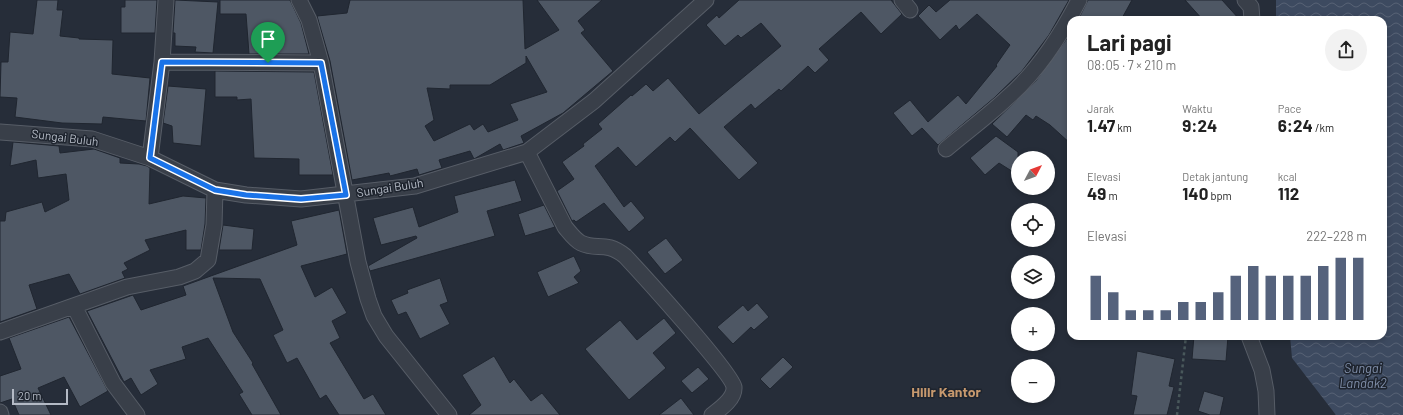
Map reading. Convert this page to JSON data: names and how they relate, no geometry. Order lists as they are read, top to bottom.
{
  "streets": {
    "street": ["Sungai Buluh"]
  },
  "districts": ["Hilir Kantor"],
  "water": ["Sungai Landak2"],
  "scale_bar": "20 m",
  "north": "top right",
  "page": {
    "heading": ["Lari pagi", "08:05 · 7 × 210 m"],
    "stats": [
      ["Jarak", "1.47 km"],
      ["Waktu", "9:24"],
      ["Pace", "6:24 /km"],
      ["Elevasi", "49 m"],
      ["Detak jantung", "140 bpm"],
      ["kcal", "112"]
    ],
    "map_buttons": ["+", "−"],
    "chart": ["Elevasi", "222–228 m"],
    "scale": "20 m"
  }
}
